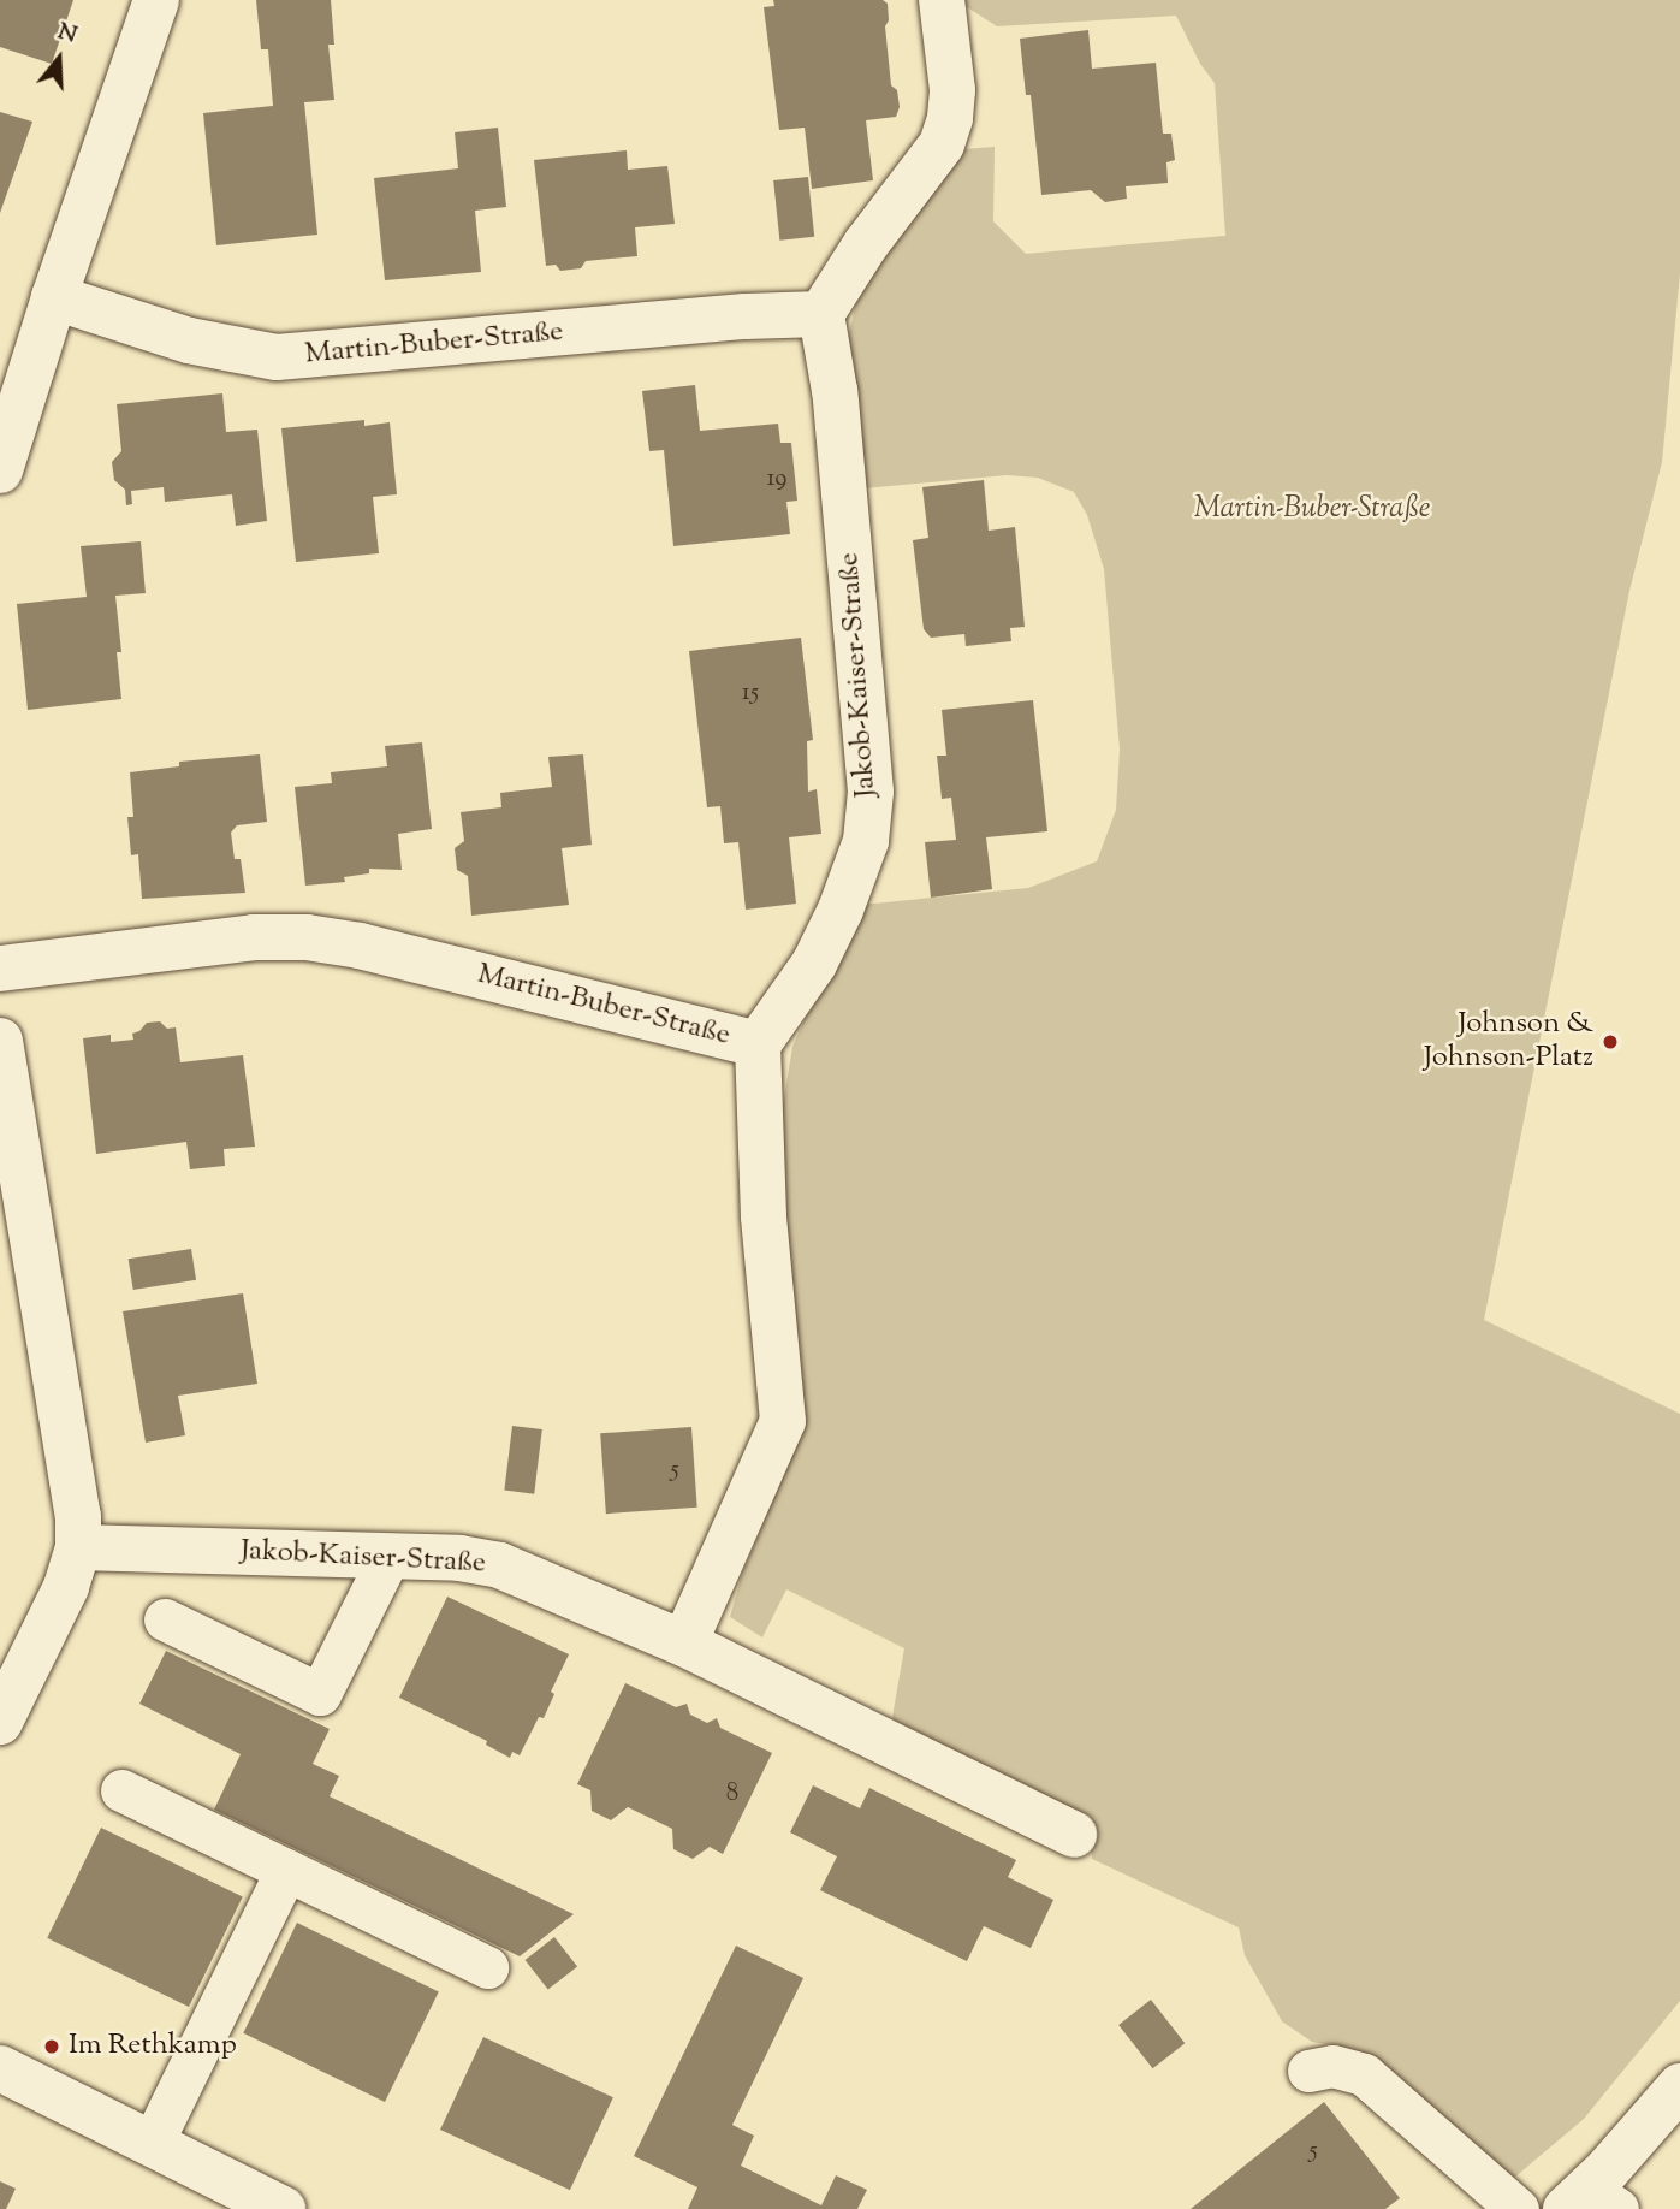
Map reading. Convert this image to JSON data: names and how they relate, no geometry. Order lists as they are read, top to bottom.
{
  "streets": {
    "street": ["Martin-Buber-Straße", "Jakob-Kaiser-Straße"]
  },
  "crossings": [
    ["Martin-Buber-Straße", "Jakob-Kaiser-Straße"]
  ],
  "parks": ["Martin-Buber-Straße"],
  "places": ["Johnson & Johnson-Platz", "Im Rethkamp"],
  "house_numbers": [
    "19",
    "15",
    "5",
    "8",
    "5"
  ],
  "north": "top"
}
